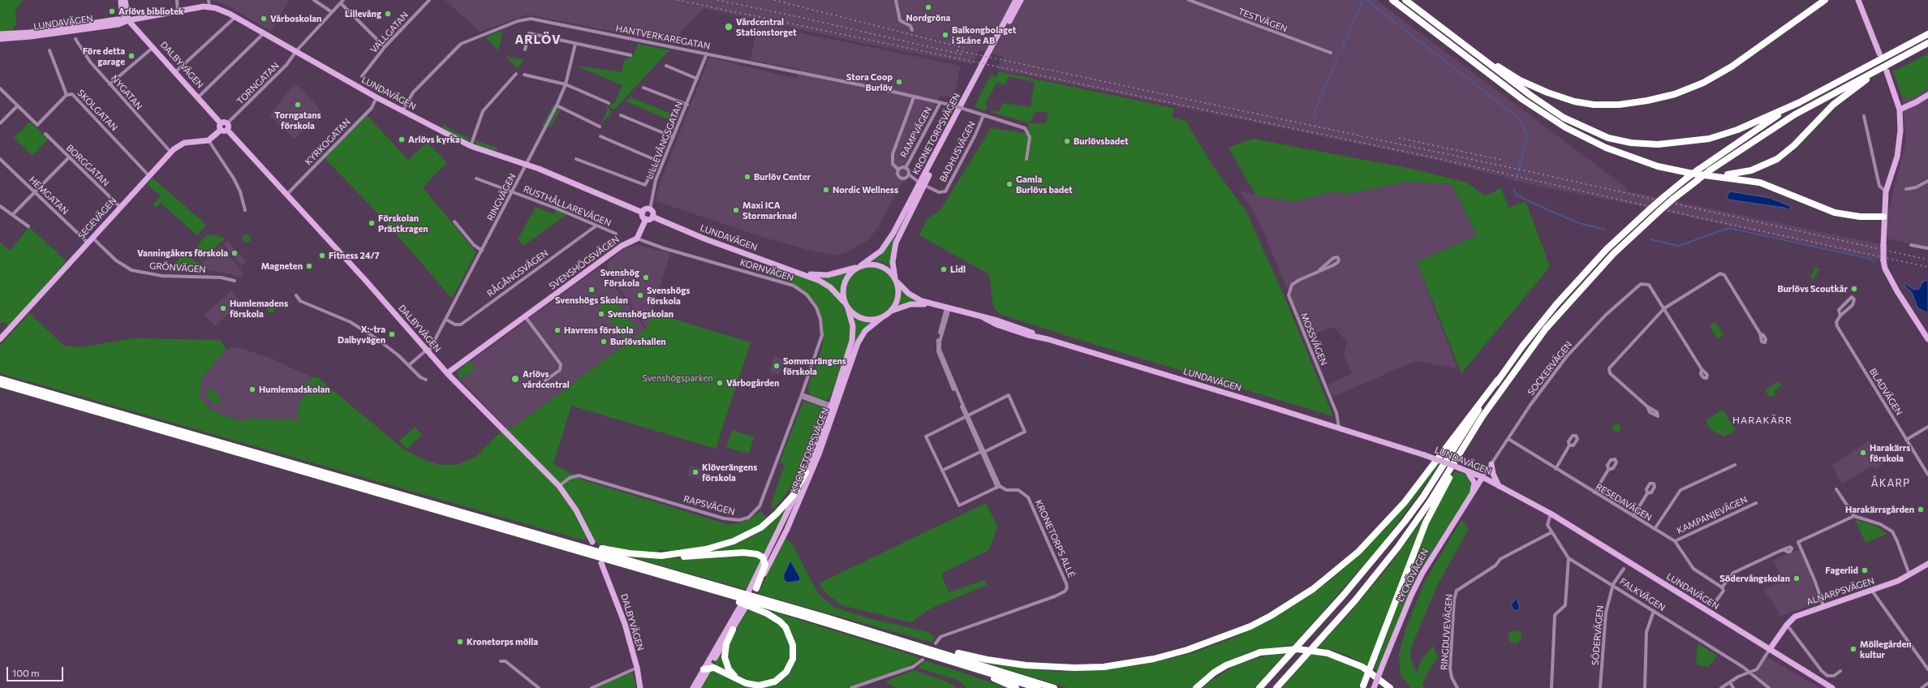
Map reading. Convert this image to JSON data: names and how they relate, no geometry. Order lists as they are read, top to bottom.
{
  "streets": {
    "main road": [
      "LUNDAVÄGEN",
      "DALBYVÄGEN",
      "KRONETORPSVÄGEN",
      "SEGEVÄGEN",
      "SVENSHÖGSVÄGEN",
      "LYCKÖVÄGEN",
      "ALNARPSVÄGEN"
    ],
    "street": [
      "TESTVÄGEN",
      "VALLGATAN",
      "HANTVERKAREGATAN",
      "TORNGATAN",
      "NYGATAN",
      "SKOLGATAN",
      "RAMPVÄGEN",
      "LILLEVÅNGSGATAN",
      "KYRKOGATAN",
      "BADHUSVÄGEN",
      "BORGGATAN",
      "HEMGATAN",
      "RINGVÄGEN",
      "RUSTHÅLLAREVÄGEN",
      "GRÖNVÄGEN",
      "KORNVÄGEN",
      "RÅGÅNGSVÄGEN",
      "MOSSVÄGEN",
      "SOCKERVÄGEN",
      "BLADVÄGEN",
      "RESEDAVÄGEN",
      "RAPSVÄGEN",
      "KAMPANJEVÄGEN",
      "KRONETORPS ALLÉ",
      "FALKVÄGEN",
      "RINGDUVEVÄGEN",
      "SÖDERVÄGEN"
    ]
  },
  "crossings": [
    ["LUNDAVÄGEN", "HANTVERKAREGATAN"],
    ["LUNDAVÄGEN", "DALBYVÄGEN"],
    ["LUNDAVÄGEN", "TORNGATAN"],
    ["LUNDAVÄGEN", "KRONETORPSVÄGEN"],
    ["LUNDAVÄGEN", "LILLEVÅNGSGATAN"],
    ["LUNDAVÄGEN", "KYRKOGATAN"],
    ["LUNDAVÄGEN", "RINGVÄGEN"],
    ["LUNDAVÄGEN", "MOSSVÄGEN"],
    ["LUNDAVÄGEN", "SOCKERVÄGEN"],
    ["LUNDAVÄGEN", "LYCKÖVÄGEN"],
    ["LUNDAVÄGEN", "ALNARPSVÄGEN"],
    ["LUNDAVÄGEN", "FALKVÄGEN"],
    ["HANTVERKAREGATAN", "RAMPVÄGEN"],
    ["HANTVERKAREGATAN", "LILLEVÅNGSGATAN"],
    ["HANTVERKAREGATAN", "BADHUSVÄGEN"],
    ["DALBYVÄGEN", "TORNGATAN"],
    ["DALBYVÄGEN", "KYRKOGATAN"],
    ["DALBYVÄGEN", "RINGVÄGEN"],
    ["DALBYVÄGEN", "SVENSHÖGSVÄGEN"],
    ["DALBYVÄGEN", "RAPSVÄGEN"],
    ["NYGATAN", "SEGEVÄGEN"],
    ["SKOLGATAN", "SEGEVÄGEN"],
    ["RAMPVÄGEN", "KRONETORPSVÄGEN"],
    ["RAMPVÄGEN", "BADHUSVÄGEN"],
    ["KRONETORPSVÄGEN", "BADHUSVÄGEN"],
    ["BORGGATAN", "SEGEVÄGEN"],
    ["HEMGATAN", "SEGEVÄGEN"],
    ["RINGVÄGEN", "RUSTHÅLLAREVÄGEN"],
    ["RINGVÄGEN", "RÅGÅNGSVÄGEN"],
    ["RUSTHÅLLAREVÄGEN", "RÅGÅNGSVÄGEN"],
    ["SEGEVÄGEN", "GRÖNVÄGEN"],
    ["SVENSHÖGSVÄGEN", "KORNVÄGEN"],
    ["KORNVÄGEN", "RAPSVÄGEN"],
    ["SOCKERVÄGEN", "RESEDAVÄGEN"],
    ["SOCKERVÄGEN", "LYCKÖVÄGEN"],
    ["RESEDAVÄGEN", "KAMPANJEVÄGEN"],
    ["FALKVÄGEN", "RINGDUVEVÄGEN"],
    ["FALKVÄGEN", "SÖDERVÄGEN"]
  ],
  "districts": ["ARLÖV", "HARAKÄRR", "ÅKARP"],
  "parks": ["Svenshögsparken"],
  "places": [
    "Nordgröna",
    "Arlövs bibliotek",
    "Lillevång",
    "Vårboskolan",
    "Vårdcentral Stationstorget",
    "Balkongbolaget i Skåne AB",
    "Före detta garage",
    "Stora Coop Burlöv",
    "Torngatans förskola",
    "Arlövs kyrka",
    "Burlövsbadet",
    "Burlöv Center",
    "Gamla Burlövs badet",
    "Nordic Wellness",
    "Maxi ICA Stormarknad",
    "Förskolan Prästkragen",
    "Vanningåkers förskola",
    "Fitness 24/7",
    "Magneten",
    "Lidl",
    "Svenshög Förskola",
    "Burlövs Scoutkår",
    "Svenshögs Skolan",
    "Svenshögs förskola",
    "Humlemadens förskola",
    "Svenshögskolan",
    "Havrens förskola",
    "X:-tra Dalbyvägen",
    "Burlövshallen",
    "Sommarängens förskola",
    "Arlövs vårdcentral",
    "Vårbogården",
    "Humlemadskolan",
    "Harakärrs förskola",
    "Klöverängens förskola",
    "Harakärrsgården",
    "Fagerlid",
    "Södervångskolan",
    "Kronetorps mölla",
    "Möllegården kultur"
  ],
  "scale_bar": "100 m"
}
